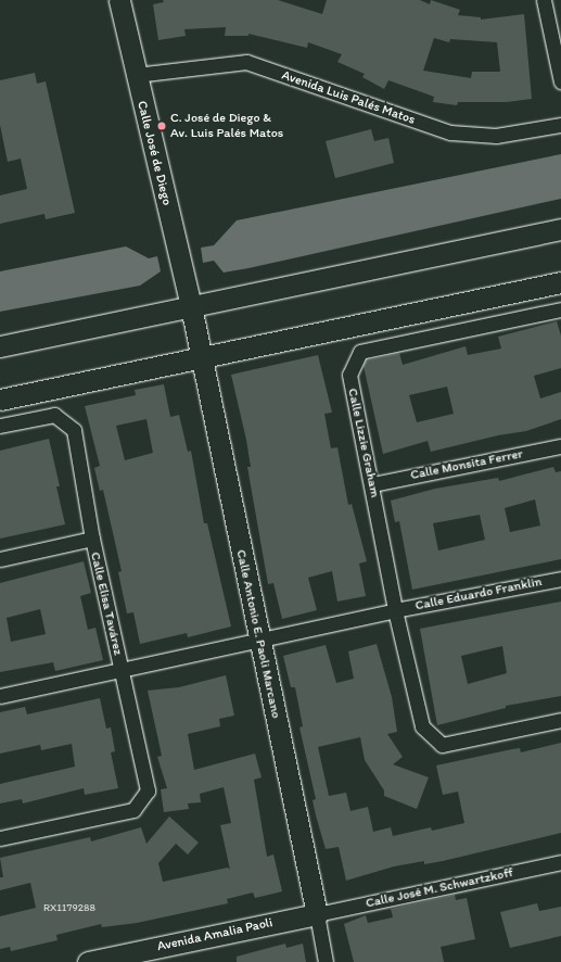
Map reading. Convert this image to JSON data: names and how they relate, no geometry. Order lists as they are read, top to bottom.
{
  "streets": {
    "street": [
      "Avenida Luis Palés Matos",
      "Calle José de Diego",
      "Calle Lizzie Graham",
      "Calle Monsita Ferrer",
      "Calle Eduardo Franklin",
      "Calle Elisa Tavárez",
      "Calle Antonio E. Paoli Marcano",
      "Calle José M. Schwartzkoff",
      "Avenida Amalia Paoli"
    ]
  },
  "crossings": [
    ["Avenida Luis Palés Matos", "Calle José de Diego"],
    ["Calle José de Diego", "Calle Antonio E. Paoli Marcano"],
    ["Calle Lizzie Graham", "Calle Monsita Ferrer"],
    ["Calle Lizzie Graham", "Calle Eduardo Franklin"],
    ["Calle Eduardo Franklin", "Calle Elisa Tavárez"],
    ["Calle Eduardo Franklin", "Calle Antonio E. Paoli Marcano"],
    ["Calle Antonio E. Paoli Marcano", "Calle José M. Schwartzkoff"],
    ["Calle Antonio E. Paoli Marcano", "Avenida Amalia Paoli"],
    ["Calle José M. Schwartzkoff", "Avenida Amalia Paoli"]
  ],
  "places": ["C. José de Diego & Av. Luis Palés Matos"],
  "house_numbers": ["RX1179288"]
}
